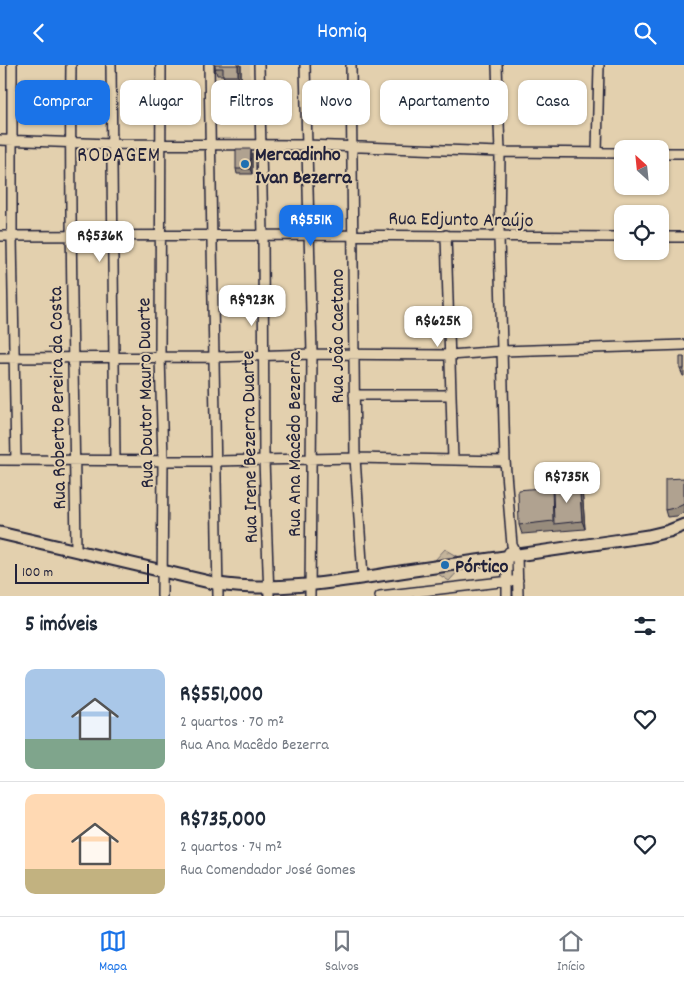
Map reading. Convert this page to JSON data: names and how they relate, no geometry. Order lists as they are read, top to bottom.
{
  "streets": {
    "street": [
      "Rua Edjunto Araújo",
      "Rua João Caetano",
      "Rua Doutor Mauro Duarte",
      "Rua Roberto Pereira da Costa",
      "Rua Ana Macêdo Bezerra",
      "Rua Irene Bezerra Duarte"
    ]
  },
  "crossings": [
    ["Rua Edjunto Araújo", "Rua João Caetano"],
    ["Rua Edjunto Araújo", "Rua Doutor Mauro Duarte"],
    ["Rua Edjunto Araújo", "Rua Roberto Pereira da Costa"],
    ["Rua Edjunto Araújo", "Rua Ana Macêdo Bezerra"],
    ["Rua Edjunto Araújo", "Rua Irene Bezerra Duarte"]
  ],
  "districts": ["RODAGEM"],
  "places": ["Mercadinho Ivan Bezerra", "Pórtico"],
  "scale_bar": "100 m",
  "north": "top left",
  "page": {
    "header": "Homiq",
    "chip": [
      "Comprar",
      "Alugar",
      "Filtros",
      "Novo",
      "Apartamento",
      "Casa"
    ],
    "price": [
      "R$551K",
      "R$536K",
      "R$923K",
      "R$625K",
      "R$735K"
    ],
    "scale": "100 m",
    "heading": "5 imóveis",
    "list": [
      {
        "name": "R$551,000",
        "note": "2 quartos · 70 m² · Rua Ana Macêdo Bezerra"
      },
      {
        "name": "R$735,000",
        "note": "2 quartos · 74 m² · Rua Comendador José Gomes"
      }
    ],
    "tabs": ["Mapa", "Salvos", "Início"]
  }
}
